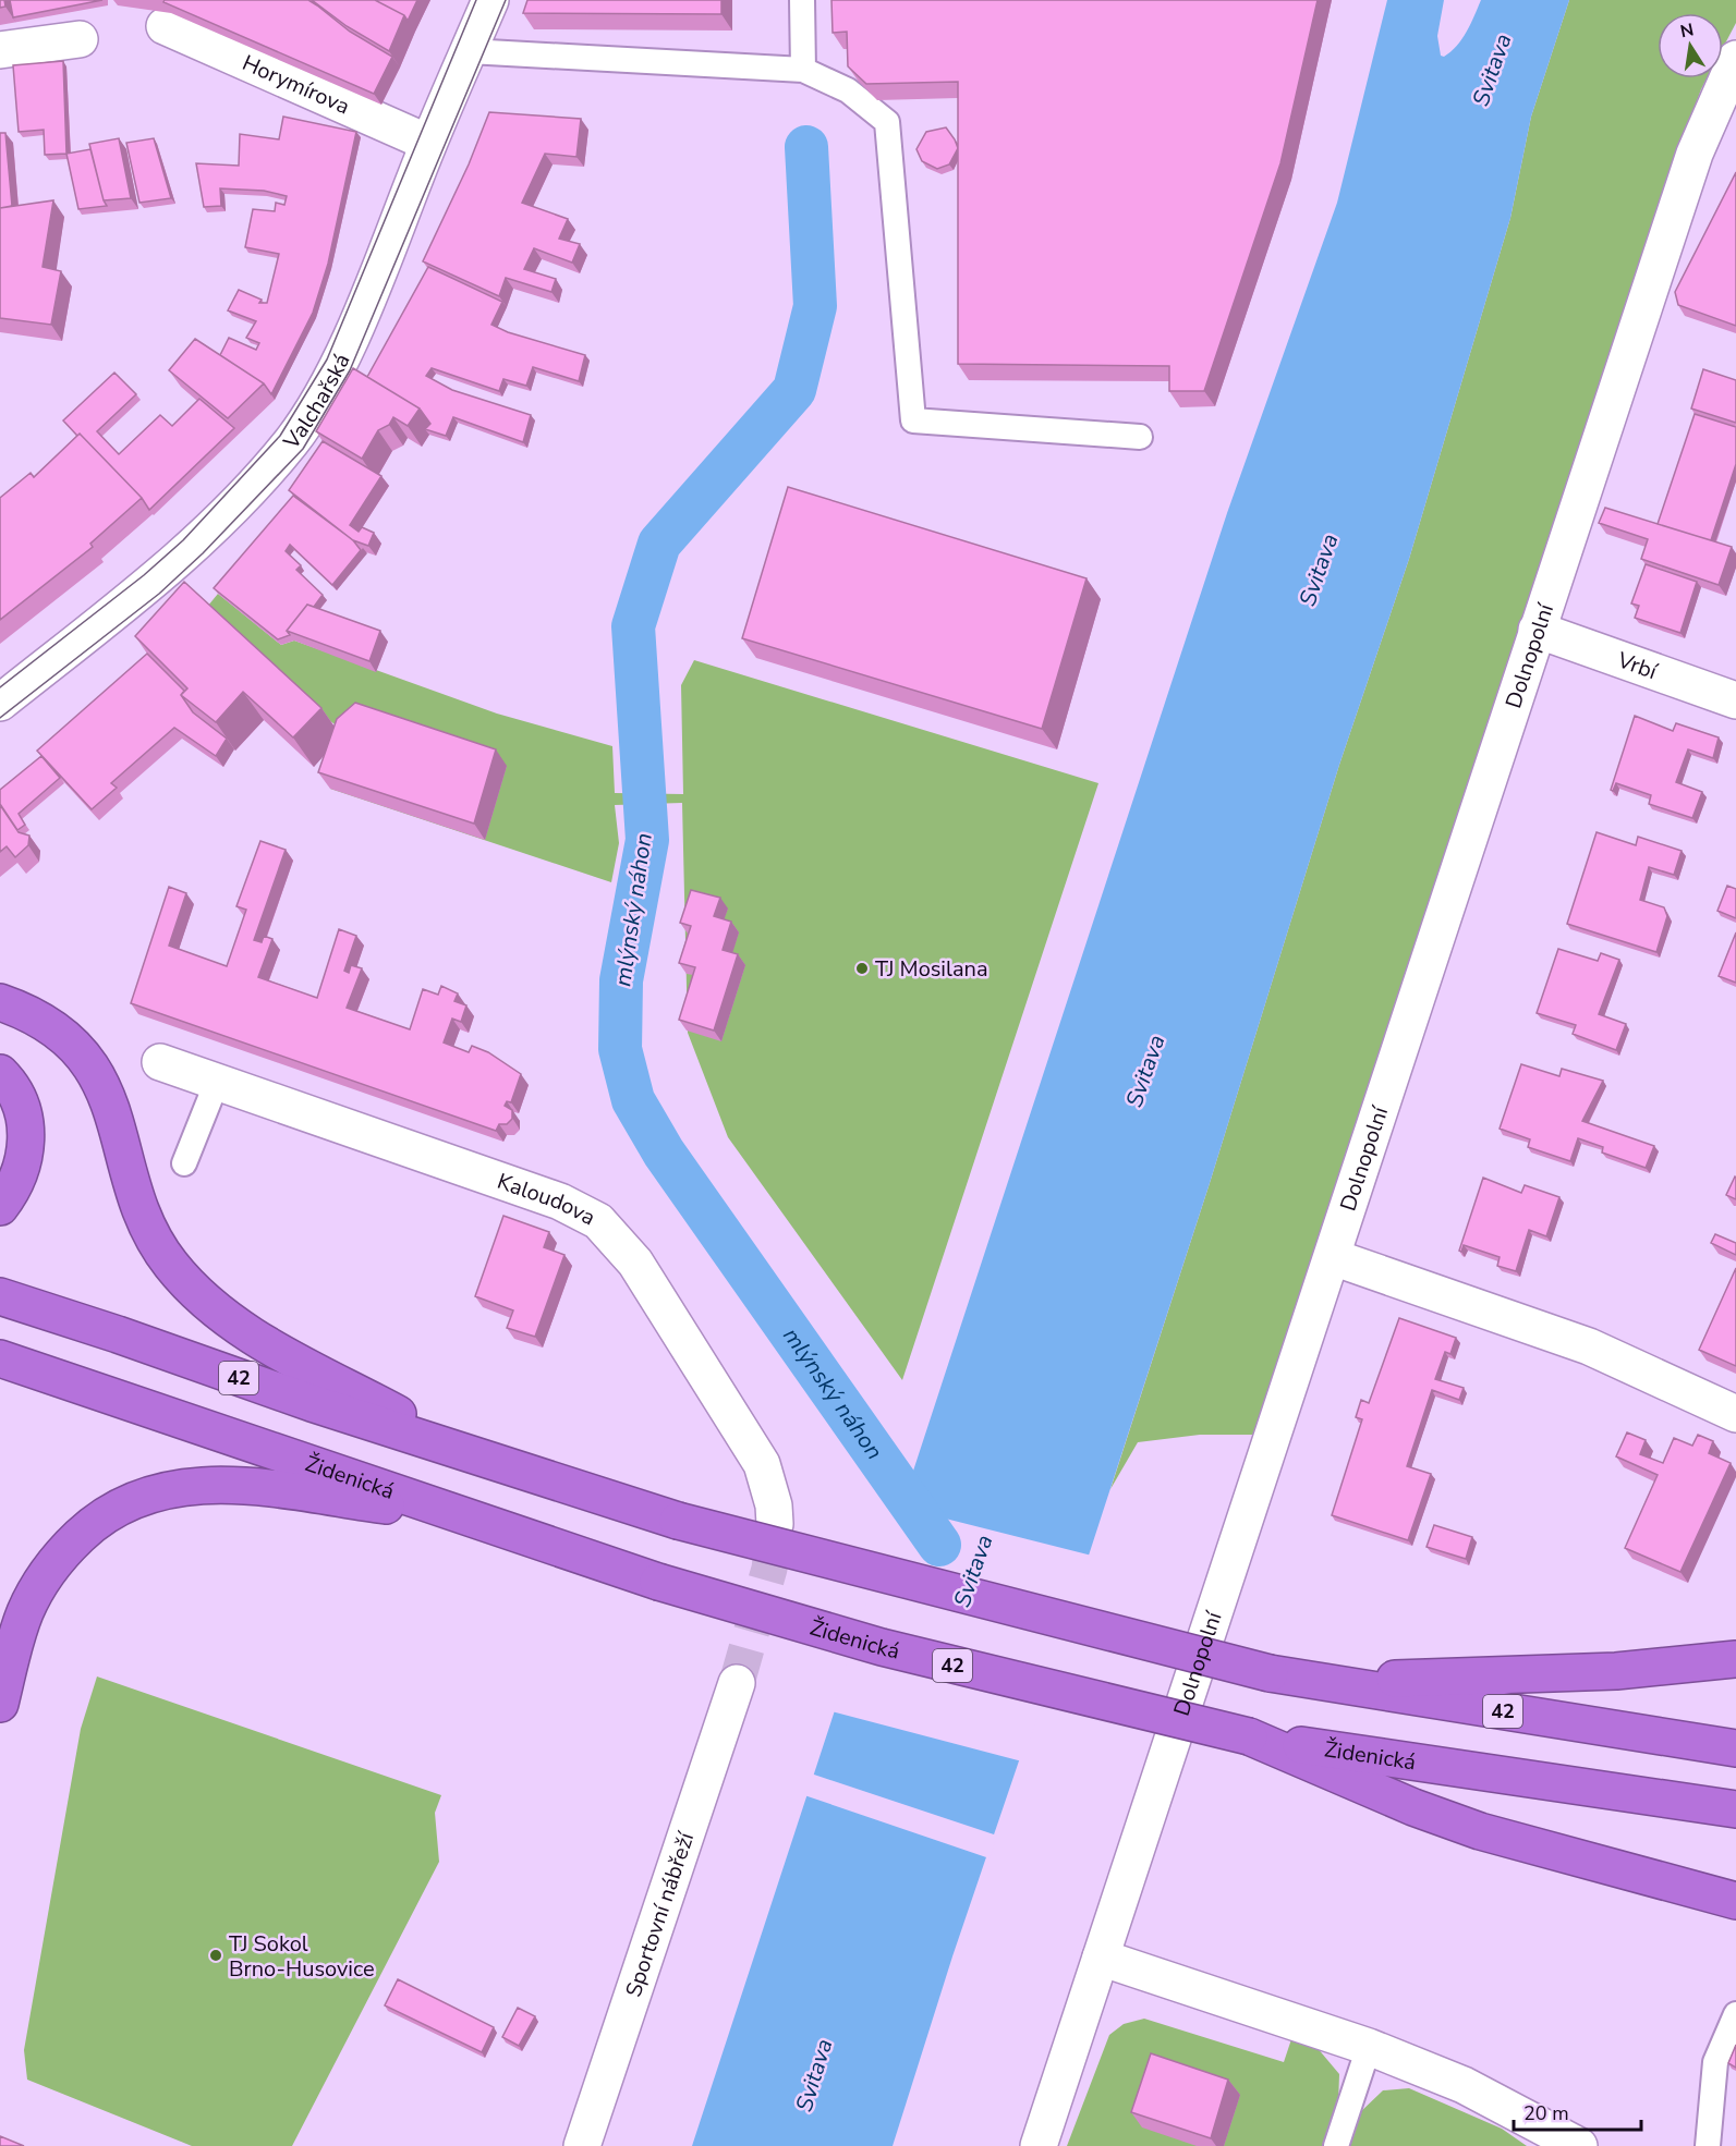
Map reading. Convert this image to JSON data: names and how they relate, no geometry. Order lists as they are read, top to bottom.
{
  "streets": {
    "highway": ["42", "Židenická"],
    "street": [
      "Horymírova",
      "Valchařská",
      "Dolnopolní",
      "Vrbí",
      "Kaloudova",
      "Sportovní nábřeží"
    ]
  },
  "crossings": [
    ["Horymírova", "Valchařská"],
    ["Dolnopolní", "Vrbí"],
    ["42", "Židenická"]
  ],
  "water": ["Svitava", "mlýnský náhon"],
  "places": ["TJ Mosilana", "TJ Sokol Brno-Husovice"],
  "scale_bar": "20 m",
  "north": "top"
}
